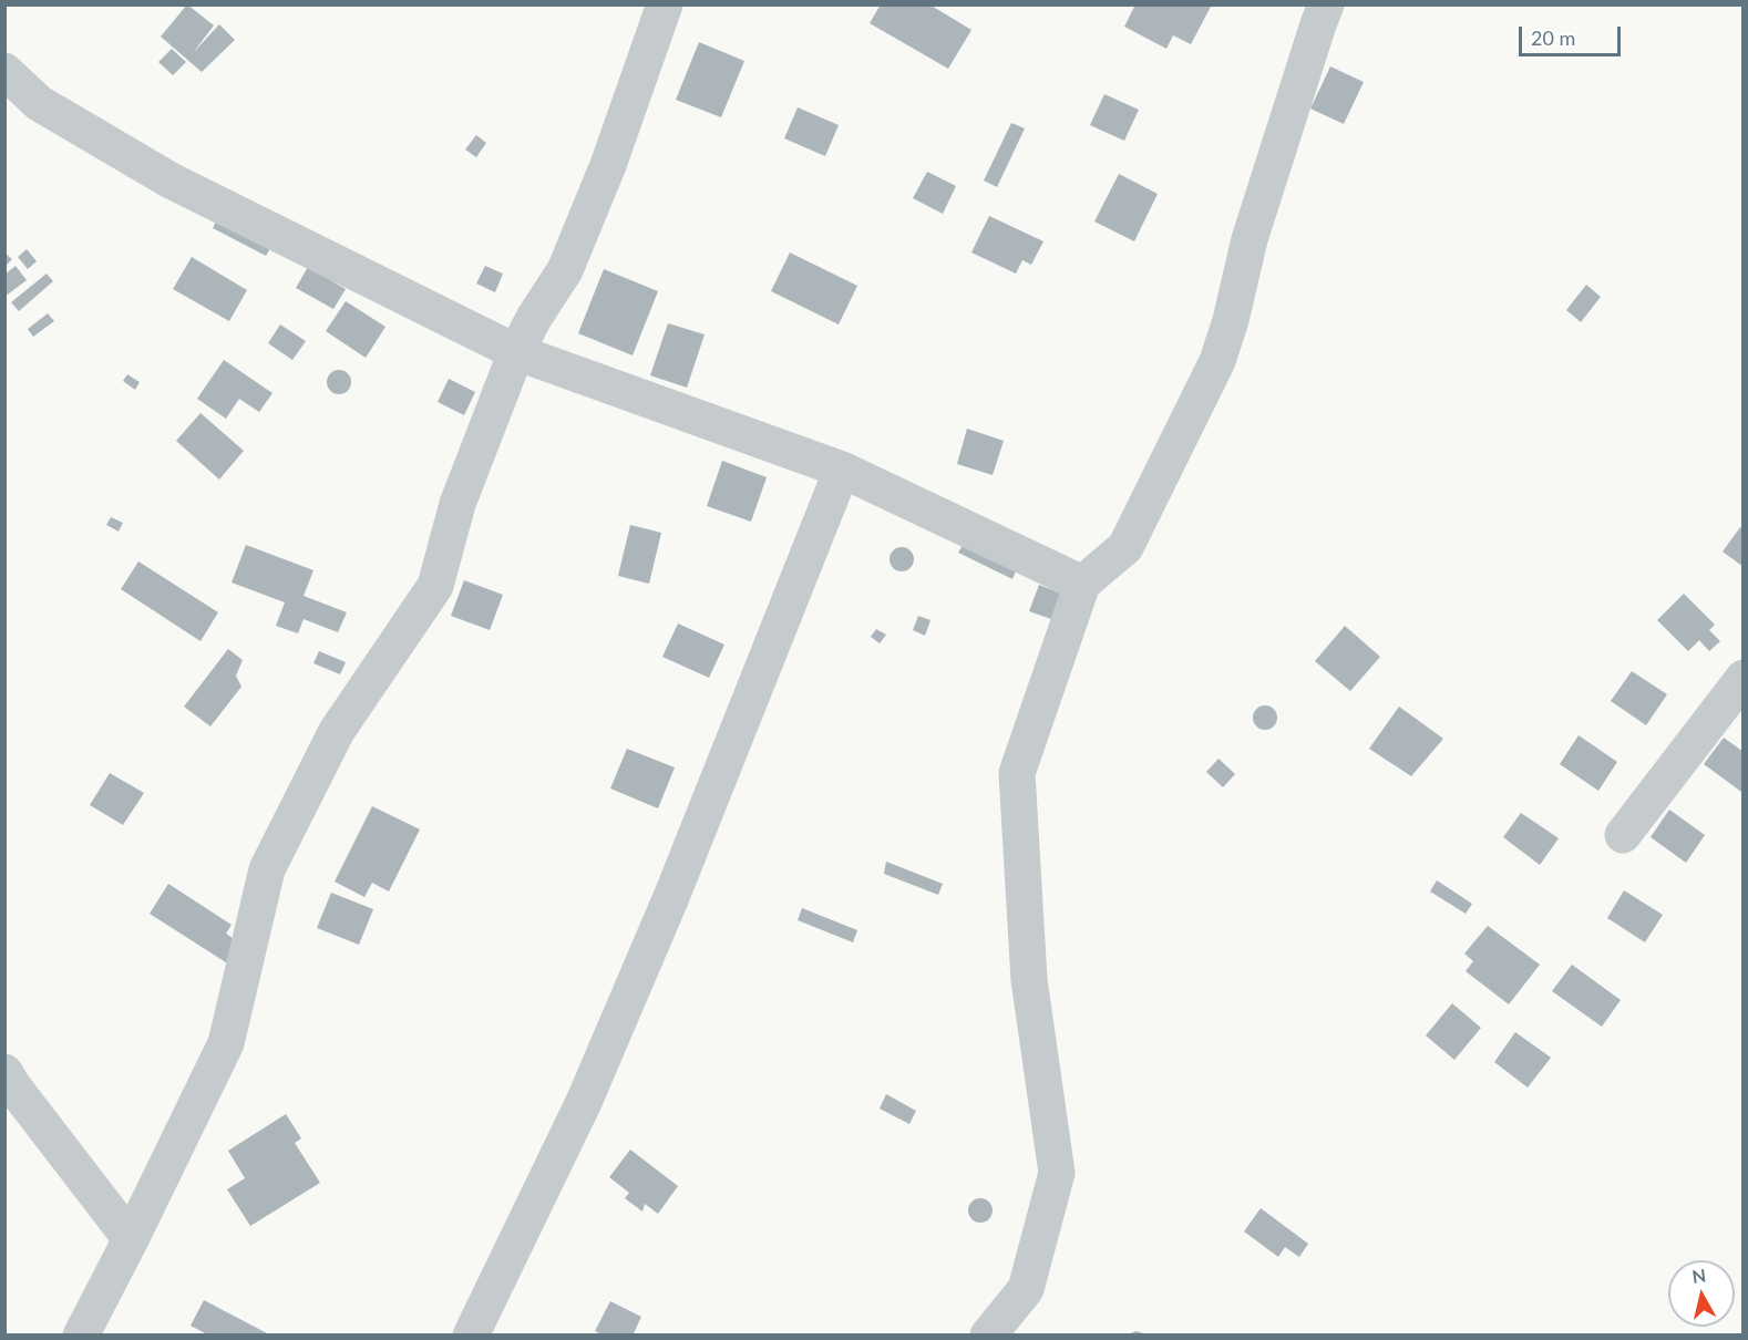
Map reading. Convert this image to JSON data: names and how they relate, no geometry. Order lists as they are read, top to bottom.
{
  "scale_bar": "20 m",
  "north": "top"
}
